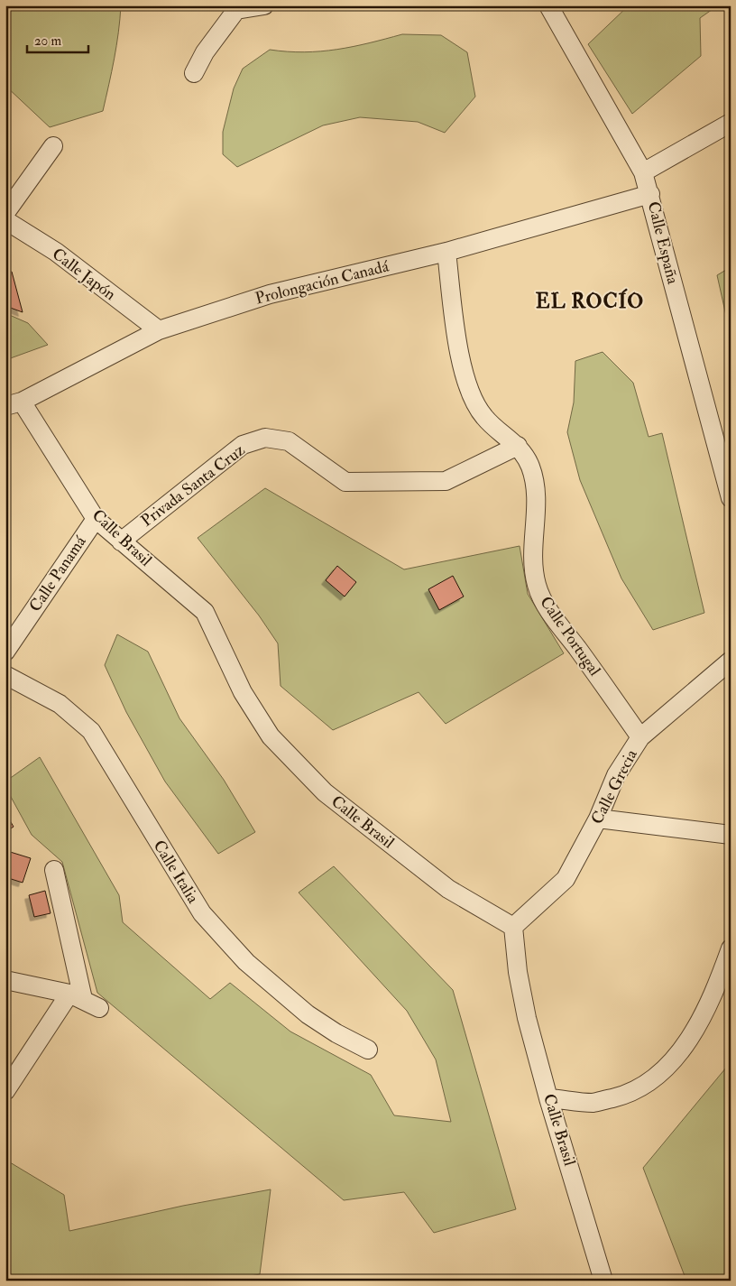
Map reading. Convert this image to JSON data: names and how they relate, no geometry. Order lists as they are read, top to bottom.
{
  "streets": {
    "street": [
      "Calle España",
      "Calle Japón",
      "Prolongación Canadá",
      "Privada Santa Cruz",
      "Calle Brasil",
      "Calle Panamá",
      "Calle Portugal",
      "Calle Grecia",
      "Calle Italia"
    ]
  },
  "crossings": [
    ["Calle España", "Prolongación Canadá"],
    ["Calle Japón", "Prolongación Canadá"],
    ["Prolongación Canadá", "Calle Brasil"],
    ["Prolongación Canadá", "Calle Portugal"],
    ["Privada Santa Cruz", "Calle Brasil"],
    ["Privada Santa Cruz", "Calle Portugal"],
    ["Calle Brasil", "Calle Panamá"],
    ["Calle Brasil", "Calle Grecia"],
    ["Calle Portugal", "Calle Grecia"]
  ],
  "districts": ["EL ROCÍO"],
  "scale_bar": "20 m"
}
